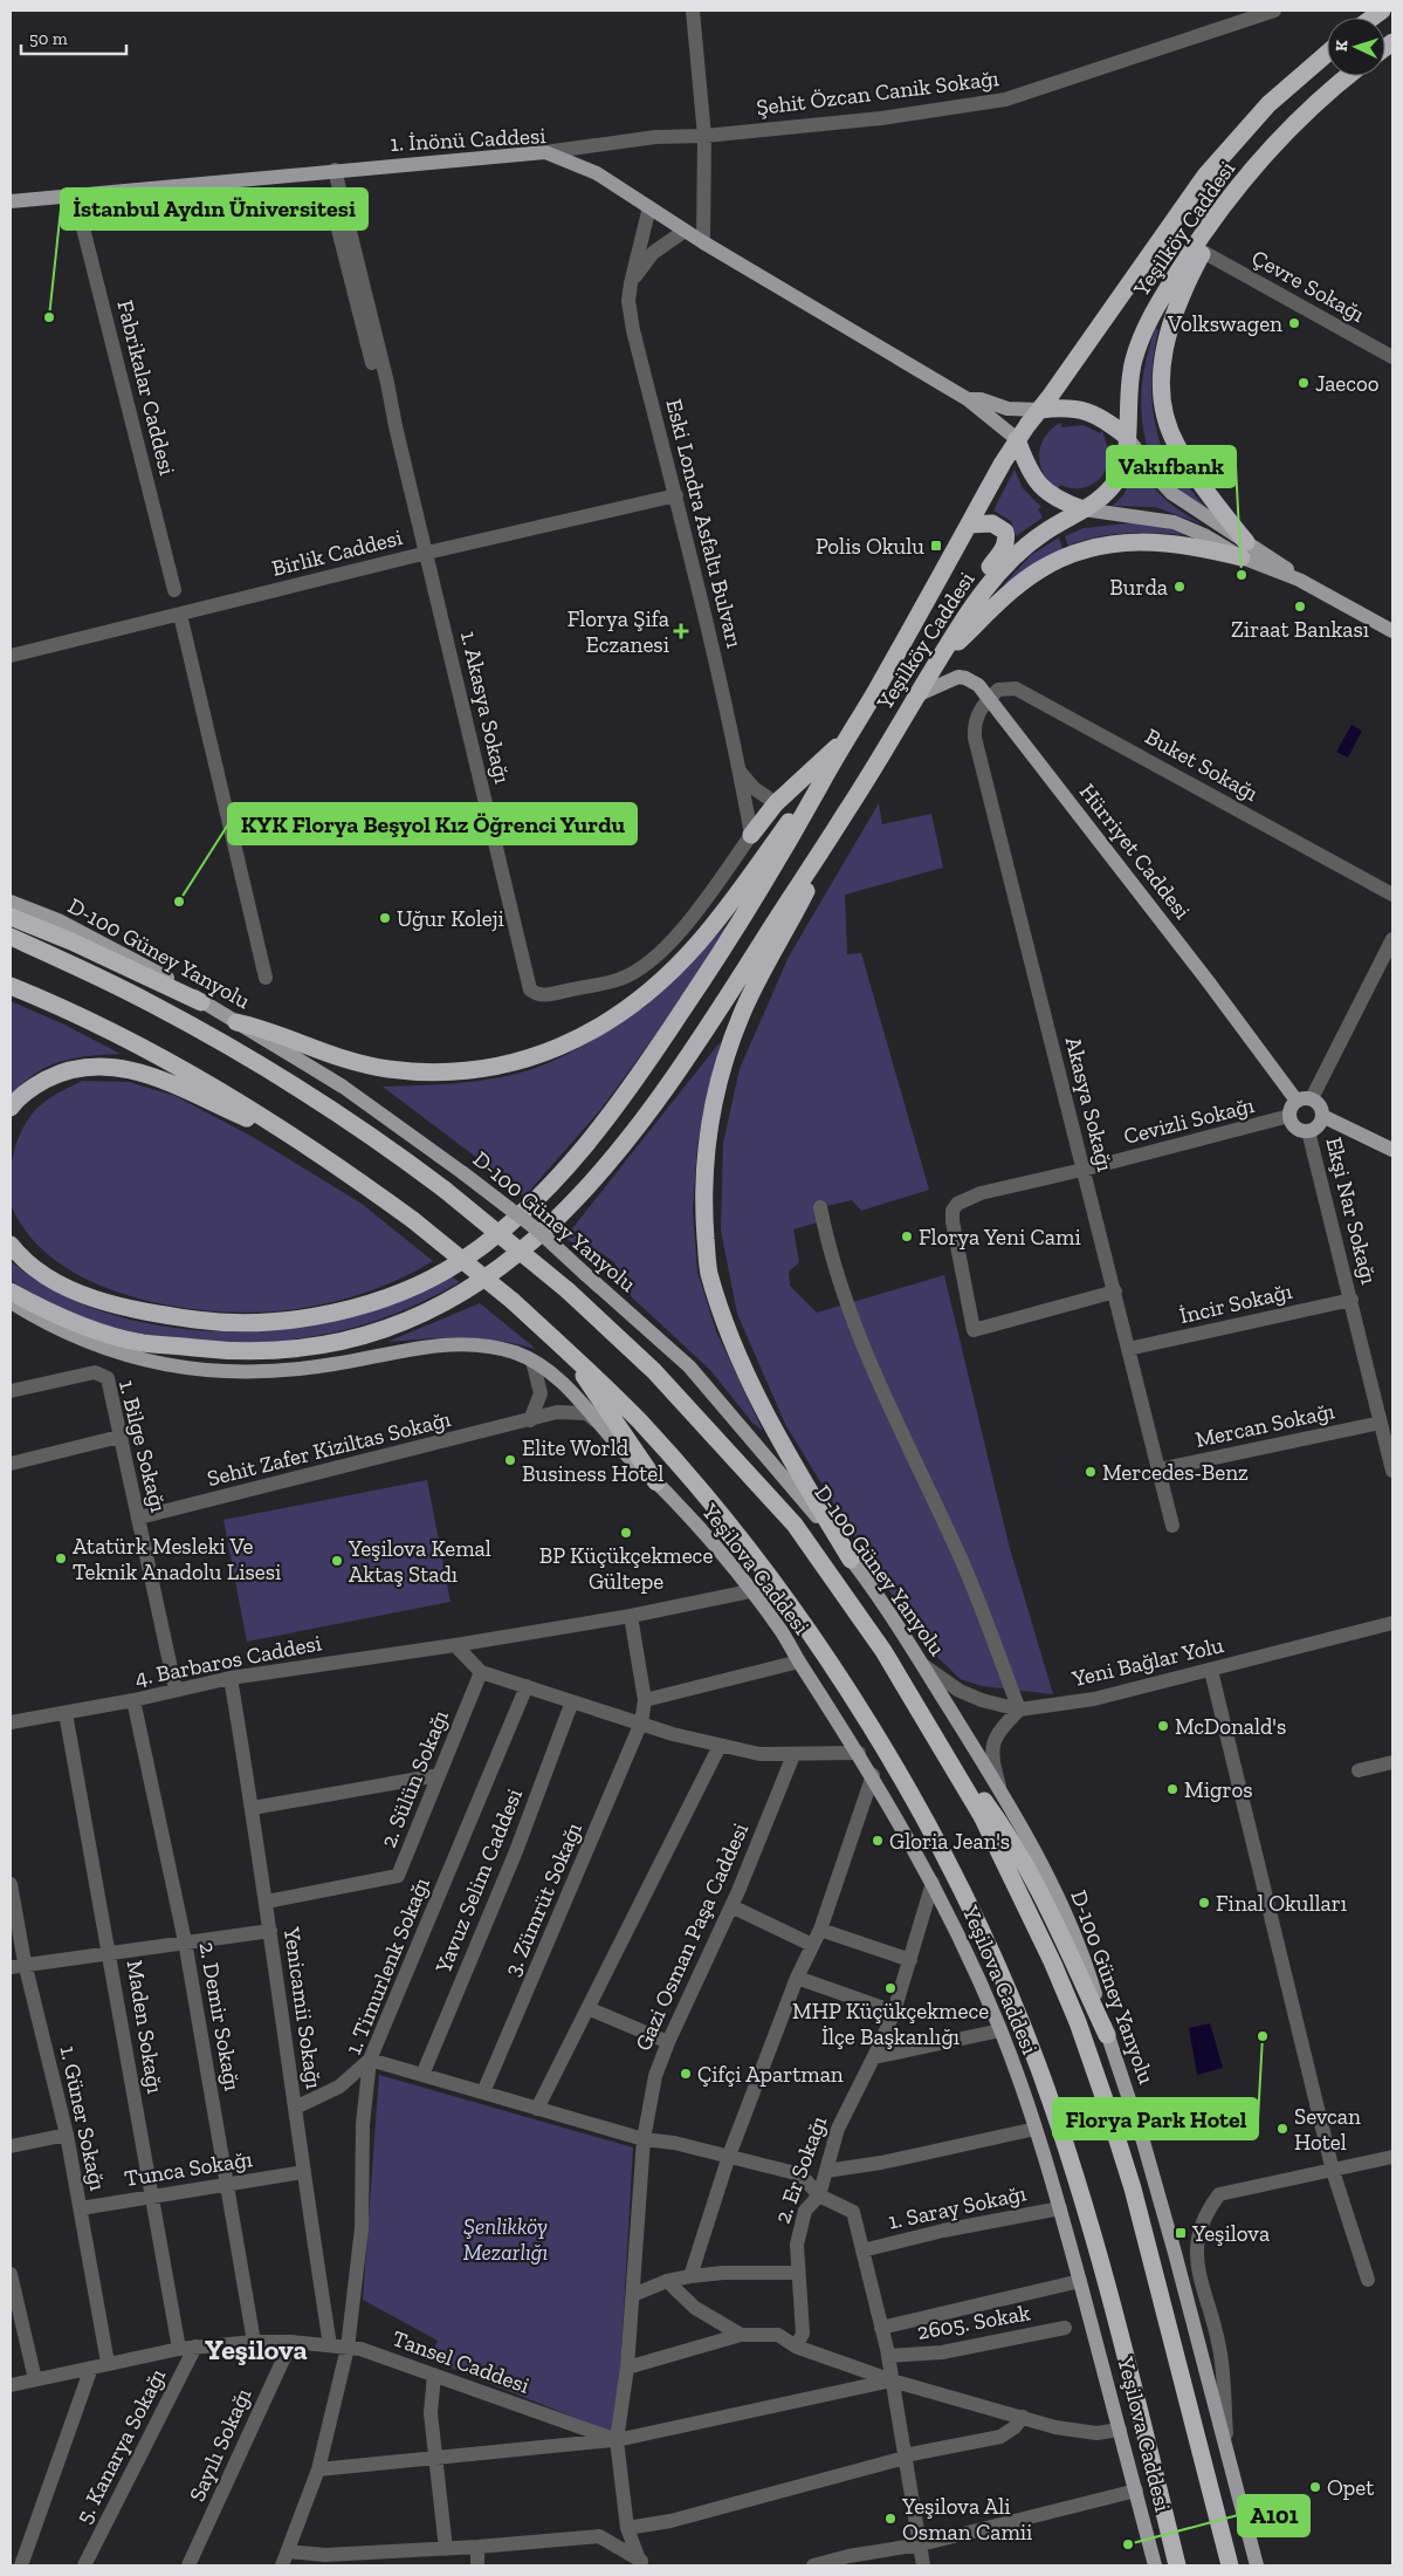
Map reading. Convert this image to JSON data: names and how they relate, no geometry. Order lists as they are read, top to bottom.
{
  "streets": {
    "highway": ["Yeşilköy Caddesi"],
    "main road": [
      "1. İnönü Caddesi",
      "Hürriyet Caddesi",
      "D-100 Güney Yanyolu",
      "Yeşilova Caddesi"
    ],
    "street": [
      "Şehit Özcan Canik Sokağı",
      "Çevre Sokağı",
      "Fabrikalar Caddesi",
      "Eski Londra Asfaltı Bulvarı",
      "Birlik Caddesi",
      "1. Akasya Sokağı",
      "Buket Sokağı",
      "Akasya Sokağı",
      "Cevizli Sokağı",
      "Ekşi Nar Sokağı",
      "İncir Sokağı",
      "Mercan Sokağı",
      "1. Bilge Sokağı",
      "Sehit Zafer Kiziltas Sokağı",
      "4. Barbaros Caddesi",
      "Yeni Bağlar Yolu",
      "2. Sülün Sokağı",
      "Yavuz Selim Caddesi",
      "3. Zümrüt Sokağı",
      "Gazi Osman Paşa Caddesi",
      "1. Timurlenk Sokağı",
      "Yenicamii Sokağı",
      "2. Demir Sokağı",
      "Maden Sokağı",
      "1. Güner Sokağı",
      "Tunca Sokağı",
      "2. Er Sokağı",
      "1. Saray Sokağı",
      "2605. Sokak",
      "Tansel Caddesi",
      "Sayılı Sokağı",
      "5. Kanarya Sokağı"
    ]
  },
  "crossings": [
    ["Şehit Özcan Canik Sokağı", "1. İnönü Caddesi"],
    ["1. İnönü Caddesi", "Fabrikalar Caddesi"],
    ["1. İnönü Caddesi", "Eski Londra Asfaltı Bulvarı"],
    ["1. İnönü Caddesi", "1. Akasya Sokağı"],
    ["Yeşilköy Caddesi", "Hürriyet Caddesi"],
    ["Eski Londra Asfaltı Bulvarı", "Birlik Caddesi"],
    ["Eski Londra Asfaltı Bulvarı", "1. Akasya Sokağı"],
    ["Birlik Caddesi", "1. Akasya Sokağı"],
    ["Buket Sokağı", "Hürriyet Caddesi"],
    ["Buket Sokağı", "Akasya Sokağı"],
    ["Hürriyet Caddesi", "Akasya Sokağı"],
    ["Hürriyet Caddesi", "Cevizli Sokağı"],
    ["Hürriyet Caddesi", "Ekşi Nar Sokağı"],
    ["D-100 Güney Yanyolu", "Yeni Bağlar Yolu"],
    ["Akasya Sokağı", "Cevizli Sokağı"],
    ["Akasya Sokağı", "İncir Sokağı"],
    ["Akasya Sokağı", "Mercan Sokağı"],
    ["Cevizli Sokağı", "Ekşi Nar Sokağı"],
    ["Ekşi Nar Sokağı", "İncir Sokağı"],
    ["Ekşi Nar Sokağı", "Mercan Sokağı"],
    ["1. Bilge Sokağı", "Sehit Zafer Kiziltas Sokağı"],
    ["1. Bilge Sokağı", "4. Barbaros Caddesi"],
    ["Sehit Zafer Kiziltas Sokağı", "Yeşilova Caddesi"],
    ["Yeşilova Caddesi", "4. Barbaros Caddesi"],
    ["Yeşilova Caddesi", "2. Er Sokağı"],
    ["Yeşilova Caddesi", "1. Saray Sokağı"],
    ["4. Barbaros Caddesi", "3. Zümrüt Sokağı"],
    ["4. Barbaros Caddesi", "Yenicamii Sokağı"],
    ["4. Barbaros Caddesi", "2. Demir Sokağı"],
    ["4. Barbaros Caddesi", "Maden Sokağı"],
    ["2. Sülün Sokağı", "Yenicamii Sokağı"],
    ["Gazi Osman Paşa Caddesi", "Tansel Caddesi"],
    ["1. Timurlenk Sokağı", "Tansel Caddesi"],
    ["Yenicamii Sokağı", "Tunca Sokağı"],
    ["Yenicamii Sokağı", "Tansel Caddesi"],
    ["2. Demir Sokağı", "Tunca Sokağı"],
    ["2. Demir Sokağı", "Tansel Caddesi"],
    ["Maden Sokağı", "Tunca Sokağı"],
    ["Maden Sokağı", "Tansel Caddesi"],
    ["1. Güner Sokağı", "Tunca Sokağı"],
    ["1. Güner Sokağı", "Tansel Caddesi"],
    ["Tansel Caddesi", "Sayılı Sokağı"],
    ["Tansel Caddesi", "5. Kanarya Sokağı"]
  ],
  "districts": ["Yeşilova"],
  "parks": ["Şenlikköy Mezarlığı"],
  "places": {
    "other": [
      "İstanbul Aydın Üniversitesi",
      "Volkswagen",
      "Jaecoo",
      "Vakıfbank",
      "Burda",
      "Ziraat Bankası",
      "KYK Florya Beşyol Kız Öğrenci Yurdu",
      "Uğur Koleji",
      "Florya Yeni Cami",
      "Elite World Business Hotel",
      "Mercedes-Benz",
      "BP Küçükçekmece Gültepe",
      "Atatürk Mesleki Ve Teknik Anadolu Lisesi",
      "Yeşilova Kemal Aktaş Stadı",
      "McDonald's",
      "Migros",
      "Gloria Jean's",
      "Final Okulları",
      "MHP Küçükçekmece İlçe Başkanlığı",
      "Florya Park Hotel",
      "Çifçi Apartman",
      "Sevcan Hotel",
      "Opet",
      "Yeşilova Ali Osman Camii",
      "A101"
    ],
    "transit": ["Polis Okulu", "Yeşilova"],
    "health": ["Florya Şifa Eczanesi"]
  },
  "scale_bar": "50 m",
  "north": "left"
}
